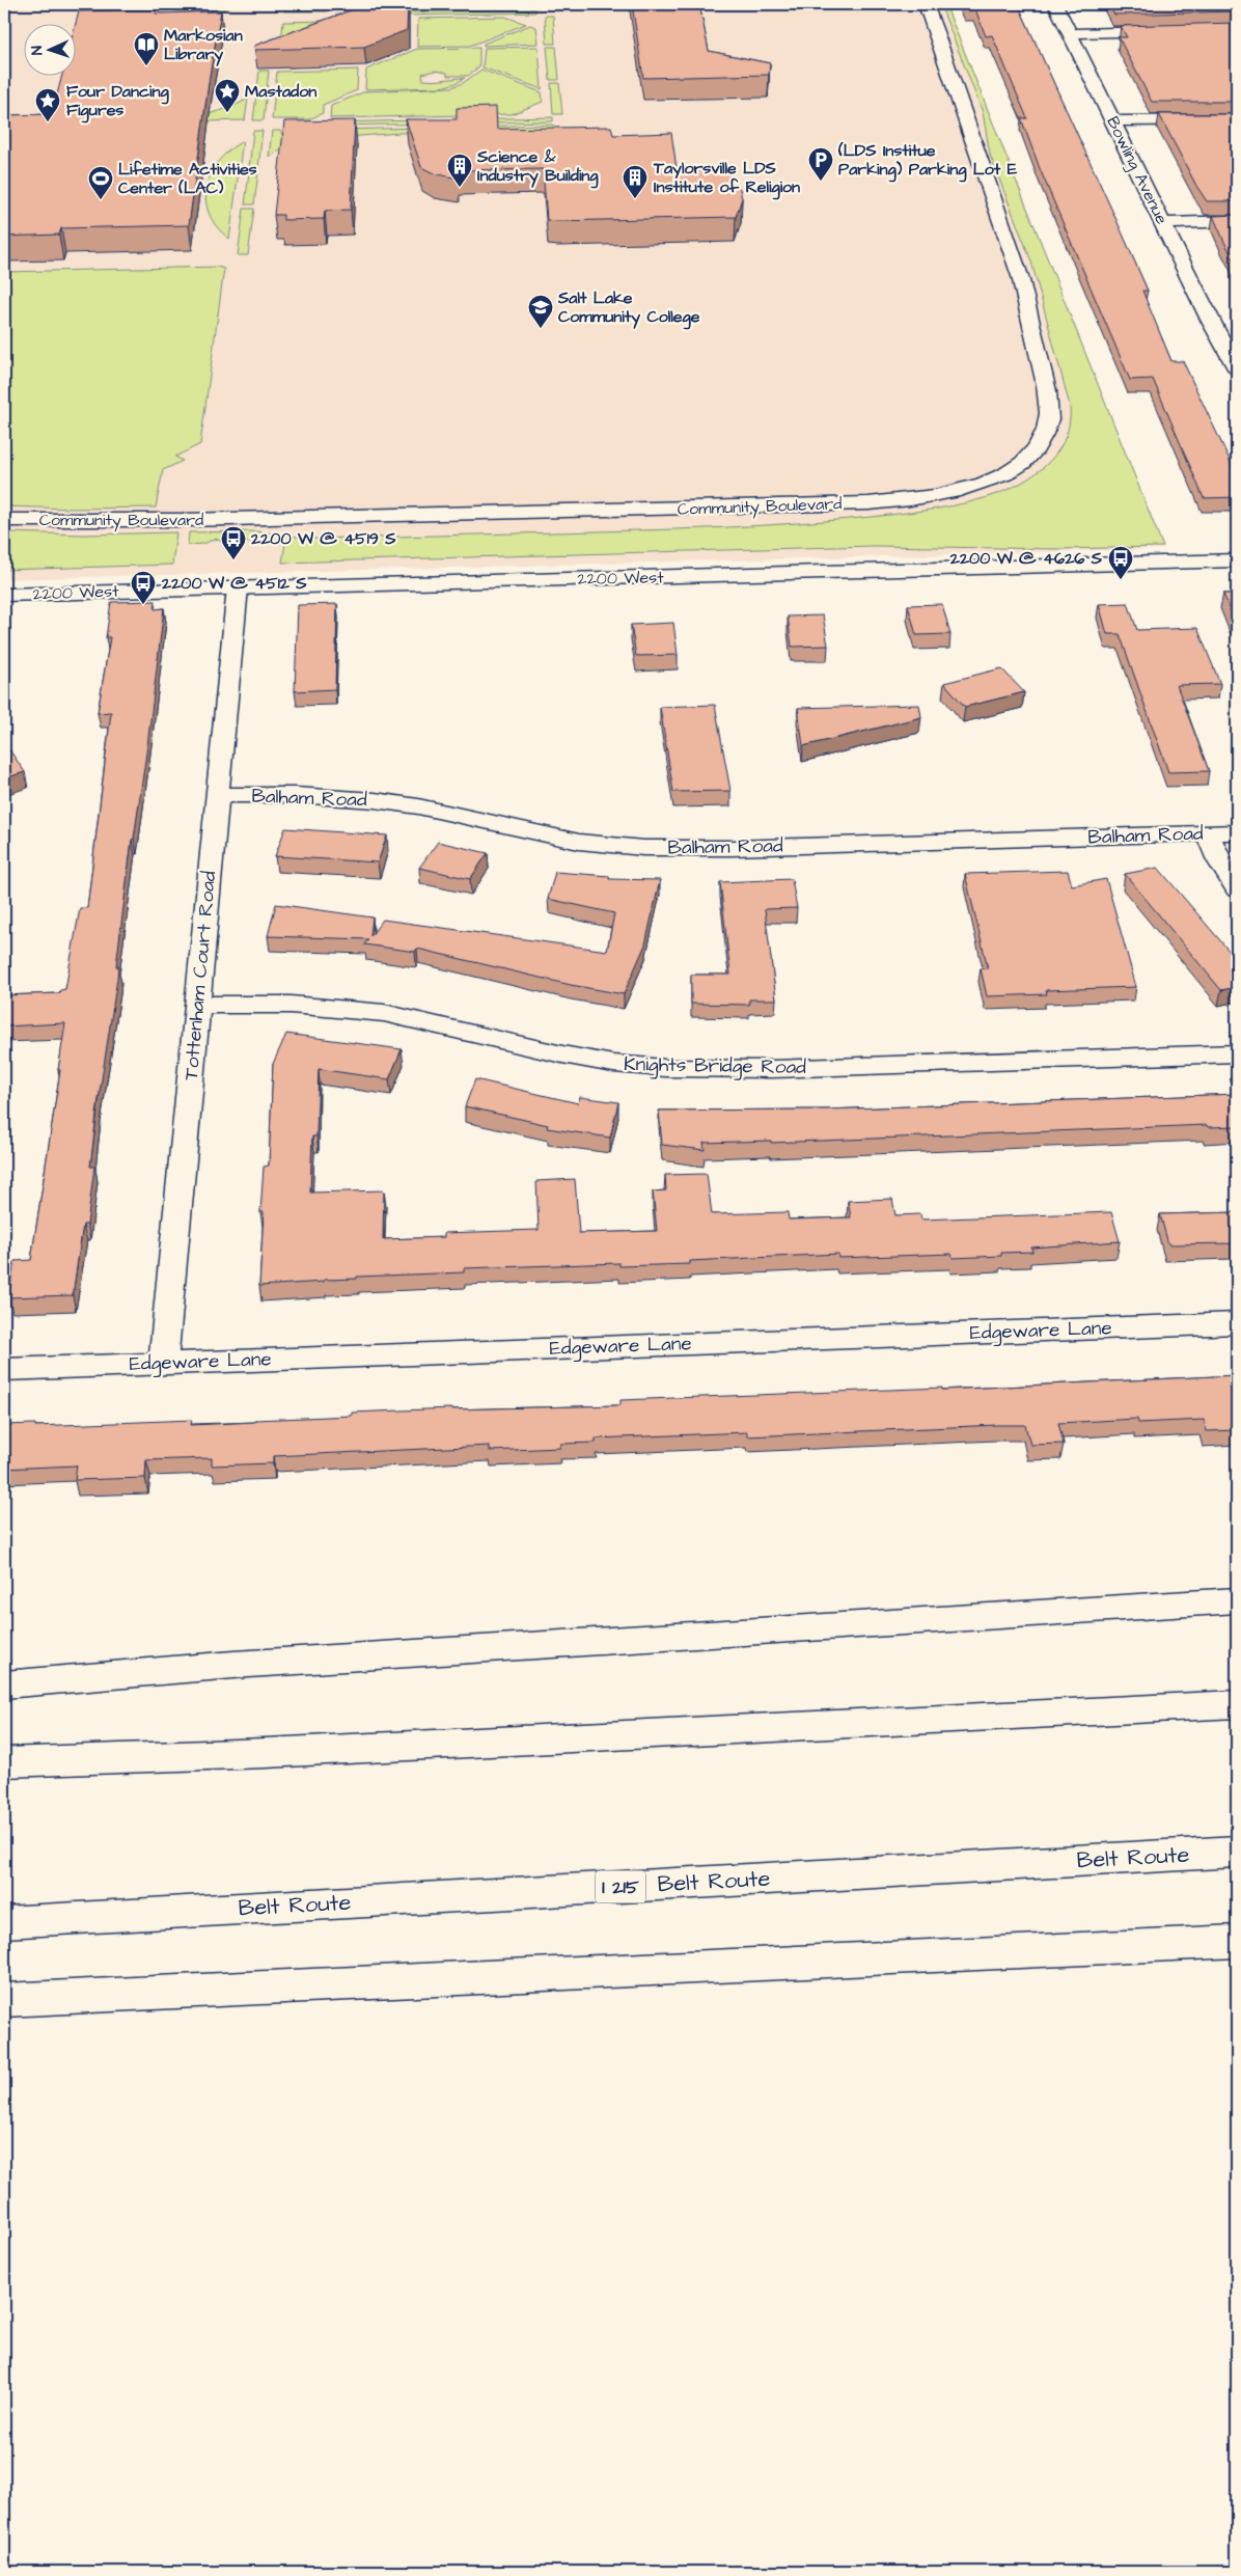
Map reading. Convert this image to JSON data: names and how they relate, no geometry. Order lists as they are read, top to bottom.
{
  "streets": {
    "main road": [
      "Bowling Avenue",
      "Community Boulevard",
      "2200 West",
      "Balham Road",
      "Tottenham Court Road",
      "Knights Bridge Road",
      "Edgeware Lane",
      "Belt Route",
      "I 215"
    ]
  },
  "crossings": [
    ["2200 West", "Tottenham Court Road"],
    ["Balham Road", "Tottenham Court Road"],
    ["Tottenham Court Road", "Knights Bridge Road"],
    ["Tottenham Court Road", "Edgeware Lane"]
  ],
  "places": {
    "library": ["Markosian Library"],
    "place": ["Mastadon", "Four Dancing Figures"],
    "parking": ["(LDS Institue Parking) Parking Lot E"],
    "building": ["Science & Industry Building", "Taylorsville LDS Institute of Religion"],
    "sports": ["Lifetime Activities Center (LAC)"],
    "school or university": ["Salt Lake Community College"],
    "bus stop": ["2200 W @ 4519 S", "2200 W @ 4626 S", "2200 W @ 4512 S"]
  },
  "north": "left"
}
